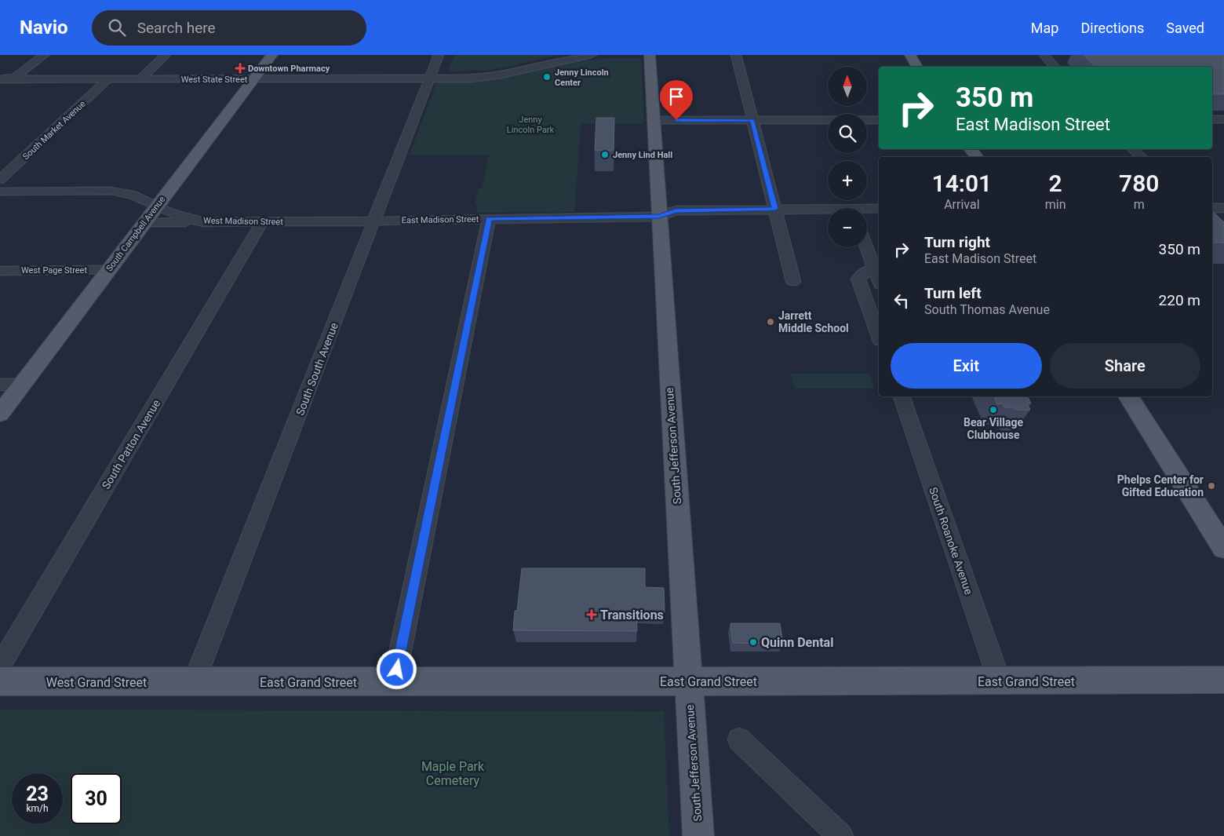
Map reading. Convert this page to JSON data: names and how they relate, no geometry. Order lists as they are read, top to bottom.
{
  "streets": {
    "main road": [
      "South Campbell Avenue",
      "South Jefferson Avenue",
      "East Grand Street",
      "West Grand Street"
    ],
    "street": [
      "West State Street",
      "South Market Avenue",
      "East Madison Street",
      "West Madison Street",
      "West Page Street",
      "South South Avenue",
      "South Patton Avenue",
      "South Roanoke Avenue"
    ]
  },
  "crossings": [
    ["West State Street", "South Market Avenue"],
    ["West State Street", "South Campbell Avenue"],
    ["West State Street", "South South Avenue"],
    ["East Madison Street", "West Madison Street"],
    ["East Madison Street", "South South Avenue"],
    ["East Madison Street", "South Jefferson Avenue"],
    ["West Madison Street", "South Campbell Avenue"],
    ["West Madison Street", "South South Avenue"],
    ["West Madison Street", "South Patton Avenue"],
    ["South Campbell Avenue", "West Page Street"],
    ["South South Avenue", "East Grand Street"],
    ["South South Avenue", "West Grand Street"],
    ["South Jefferson Avenue", "East Grand Street"],
    ["South Roanoke Avenue", "East Grand Street"],
    ["East Grand Street", "West Grand Street"]
  ],
  "parks": ["Jenny Lincoln Park", "Maple Park Cemetery"],
  "places": {
    "health": ["Downtown Pharmacy", "Transitions"],
    "other": [
      "Jenny Lincoln Center",
      "Jenny Lind Hall",
      "Jarrett Middle School",
      "Bear Village Clubhouse",
      "Phelps Center for Gifted Education",
      "Quinn Dental"
    ]
  },
  "north": "top",
  "page": {
    "header": "Navio",
    "search": "Search here",
    "nav": ["Map", "Directions", "Saved"],
    "map_buttons": ["+", "−"],
    "turn": ["350 m", "East Madison Street"],
    "eta": [
      "14:01",
      "Arrival",
      "2",
      "min",
      "780",
      "m"
    ],
    "list": [
      {
        "name": "Turn right",
        "note": "East Madison Street",
        "value": "350 m"
      },
      {
        "name": "Turn left",
        "note": "South Thomas Avenue",
        "value": "220 m"
      }
    ],
    "buttons": ["Exit", "Share"],
    "speed": "23 km/h",
    "limit": "30"
  }
}
